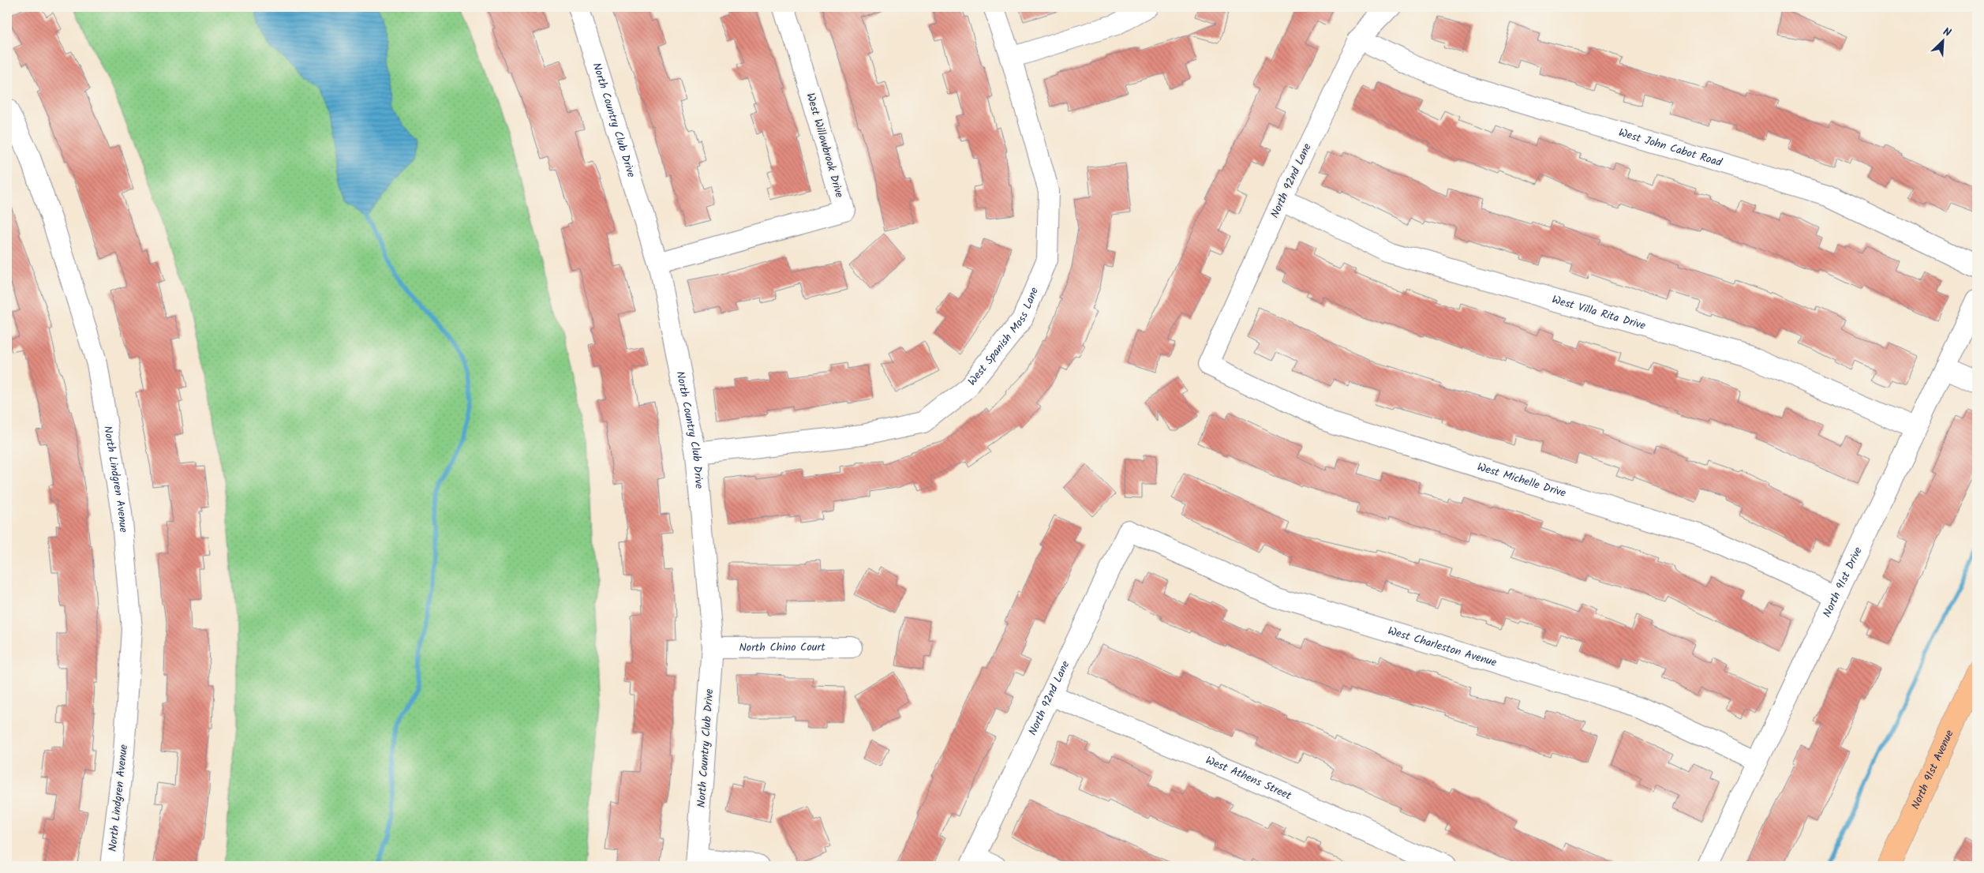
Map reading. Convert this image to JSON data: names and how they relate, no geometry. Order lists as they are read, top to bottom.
{
  "streets": {
    "main road": ["North 91st Avenue"],
    "street": [
      "North Country Club Drive",
      "West Willowbrook Drive",
      "West John Cabot Road",
      "North 92nd Lane",
      "West Villa Rita Drive",
      "West Spanish Moss Lane",
      "North Lindgren Avenue",
      "West Michelle Drive",
      "North 91st Drive",
      "North Chino Court",
      "West Charleston Avenue",
      "West Athens Street"
    ]
  },
  "crossings": [
    ["North Country Club Drive", "West Willowbrook Drive"],
    ["North Country Club Drive", "West Spanish Moss Lane"],
    ["North Country Club Drive", "North Chino Court"],
    ["West John Cabot Road", "North 92nd Lane"],
    ["North 92nd Lane", "West Villa Rita Drive"],
    ["North 92nd Lane", "West Michelle Drive"],
    ["North 92nd Lane", "West Charleston Avenue"],
    ["North 92nd Lane", "West Athens Street"],
    ["West Villa Rita Drive", "North 91st Drive"],
    ["West Michelle Drive", "North 91st Drive"],
    ["North 91st Drive", "West Charleston Avenue"]
  ],
  "north": "top right"
}
